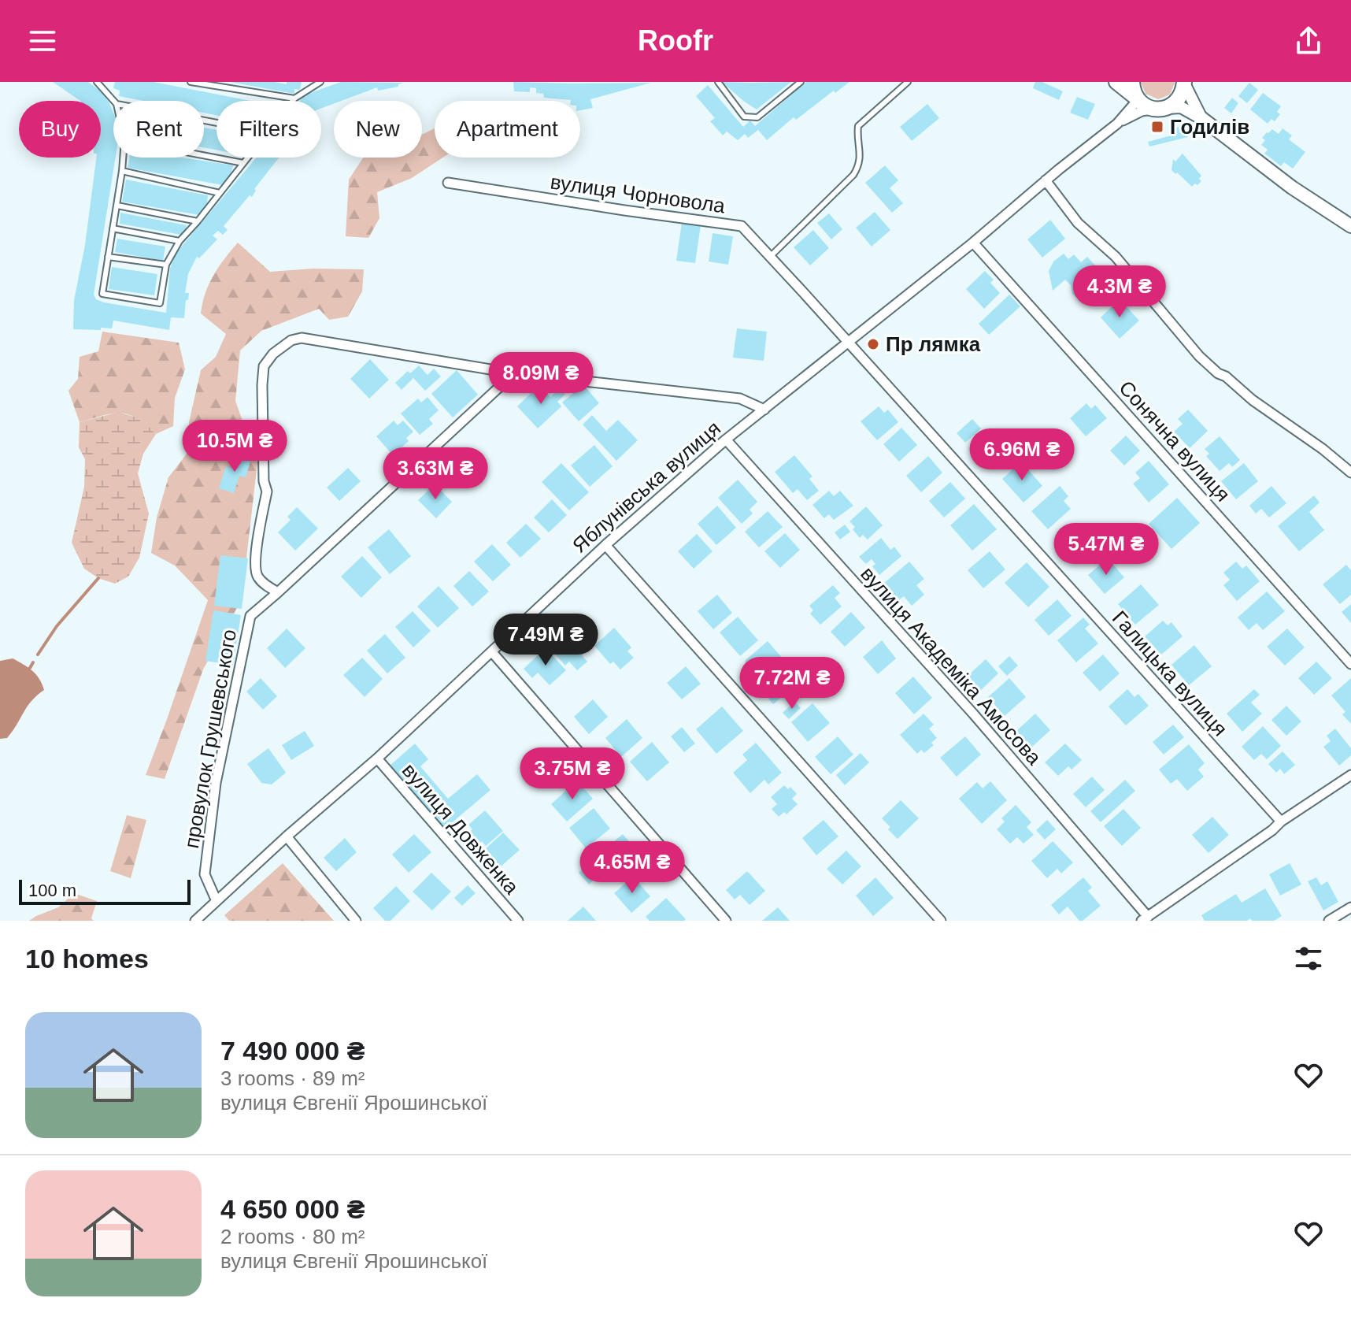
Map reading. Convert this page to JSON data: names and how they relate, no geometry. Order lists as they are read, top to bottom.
{
  "streets": {
    "street": [
      "вулиця Чорновола",
      "Сонячна вулиця",
      "Яблунівська вулиця",
      "вулиця Академіка Амосова",
      "Галицька вулиця",
      "провулок Грушевського",
      "вулиця Довженка"
    ]
  },
  "crossings": [
    ["вулиця Чорновола", "Яблунівська вулиця"],
    ["вулиця Чорновола", "Галицька вулиця"],
    ["Сонячна вулиця", "Яблунівська вулиця"],
    ["Яблунівська вулиця", "вулиця Академіка Амосова"],
    ["Яблунівська вулиця", "Галицька вулиця"],
    ["Яблунівська вулиця", "провулок Грушевського"],
    ["Яблунівська вулиця", "вулиця Довженка"]
  ],
  "places": {
    "transit": ["Годилів"],
    "other": ["Пр лямка"]
  },
  "scale_bar": "100 m",
  "page": {
    "header": "Roofr",
    "chip": [
      "Buy",
      "Rent",
      "Filters",
      "New",
      "Apartment"
    ],
    "price": [
      "4.3M ₴",
      "8.09M ₴",
      "10.5M ₴",
      "6.96M ₴",
      "3.63M ₴",
      "5.47M ₴",
      "7.49M ₴",
      "7.72M ₴",
      "3.75M ₴",
      "4.65M ₴"
    ],
    "scale": "100 m",
    "heading": "10 homes",
    "list": [
      {
        "name": "7 490 000 ₴",
        "note": "3 rooms · 89 m² · вулиця Євгенії Ярошинської"
      },
      {
        "name": "4 650 000 ₴",
        "note": "2 rooms · 80 m² · вулиця Євгенії Ярошинської"
      }
    ]
  }
}
